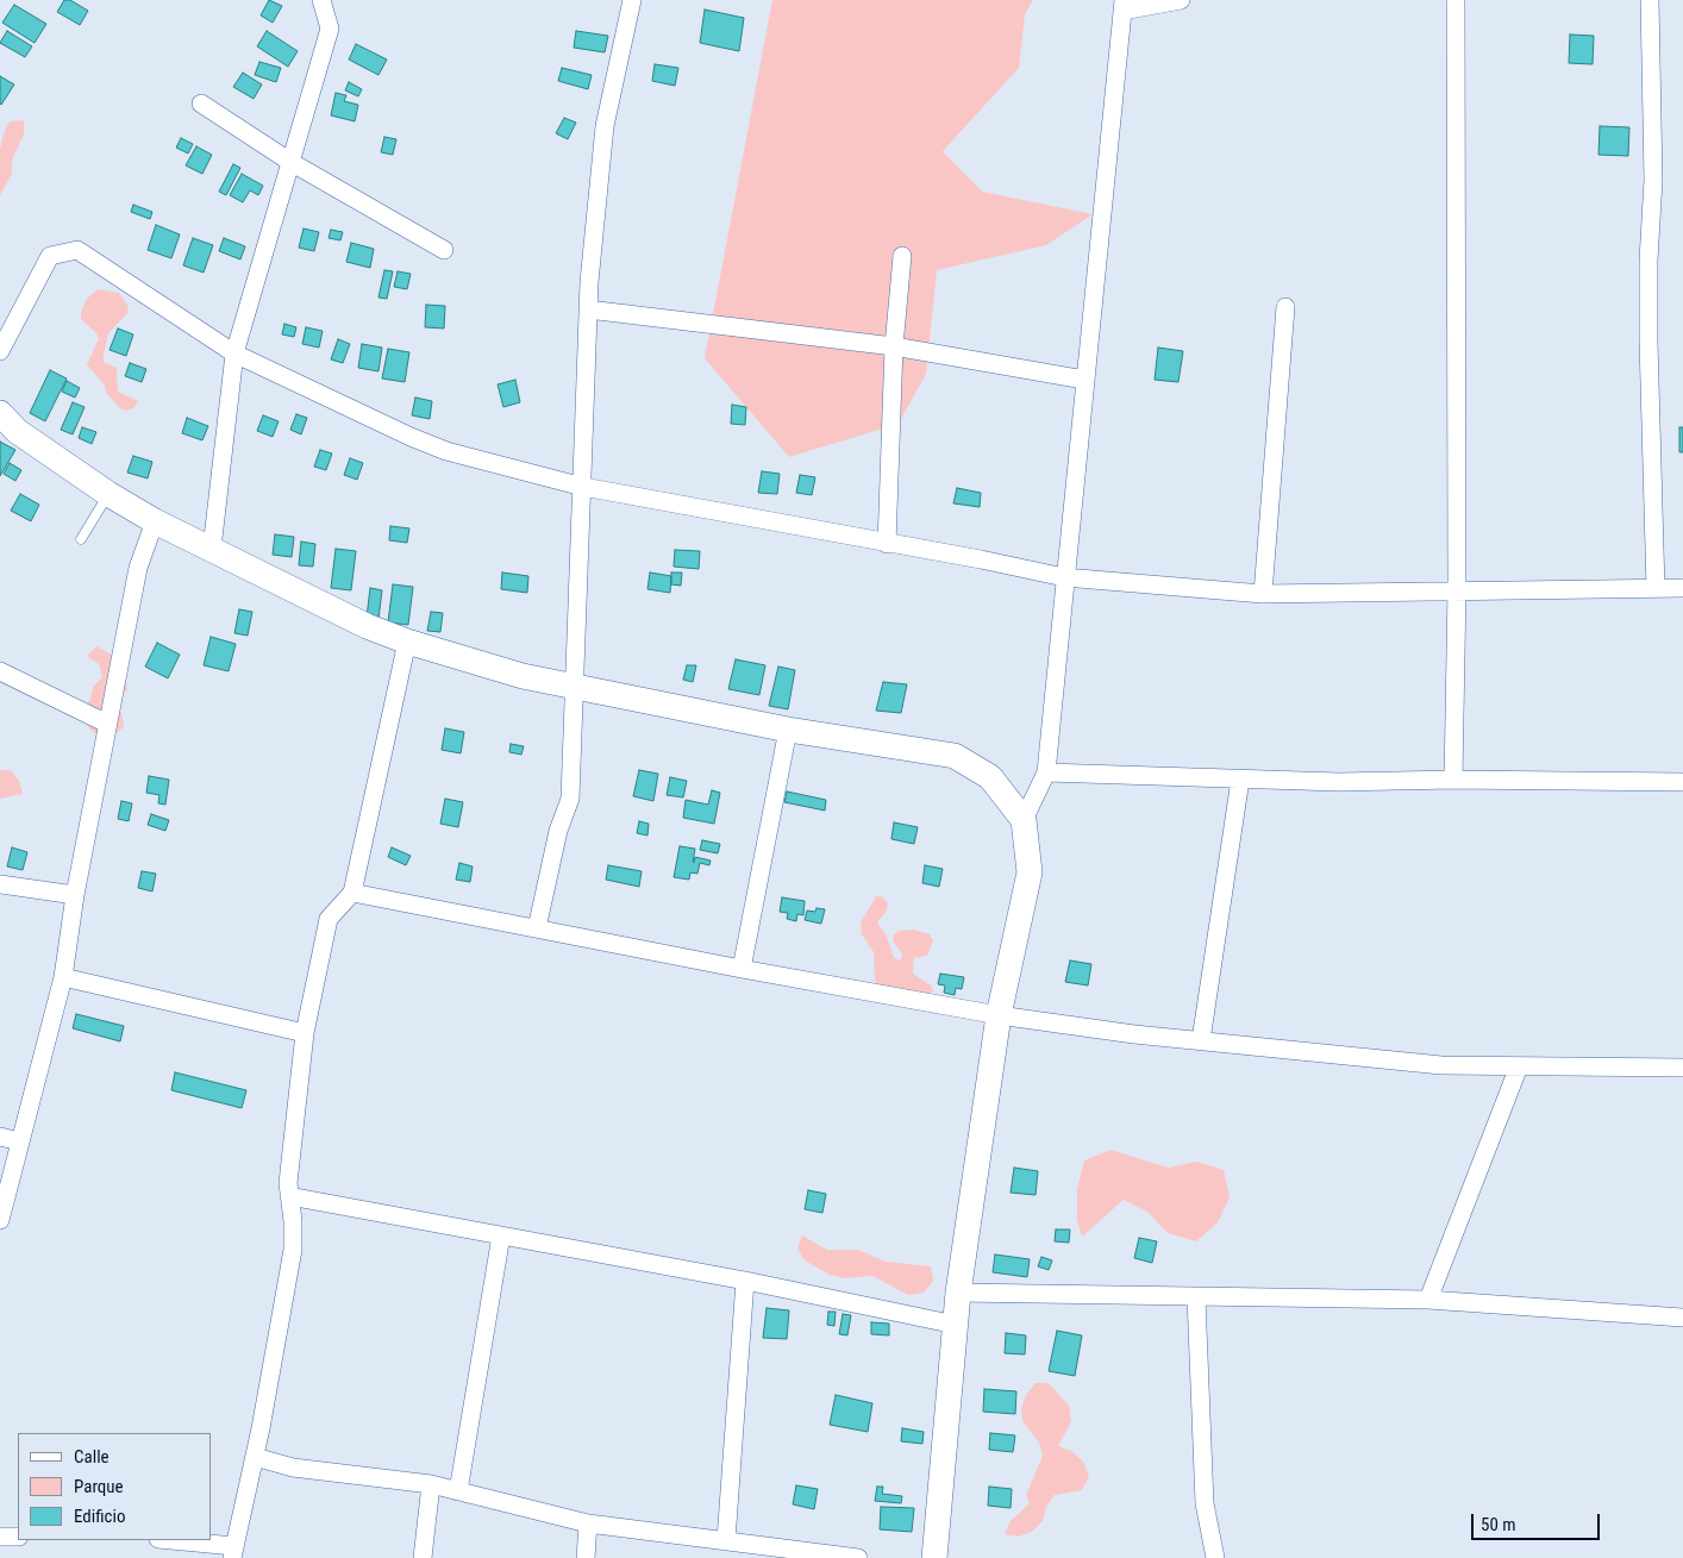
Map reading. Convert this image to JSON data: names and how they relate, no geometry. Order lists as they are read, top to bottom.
{
  "legend": ["Calle", "Parque", "Edificio"],
  "scale_bar": "50 m"
}
